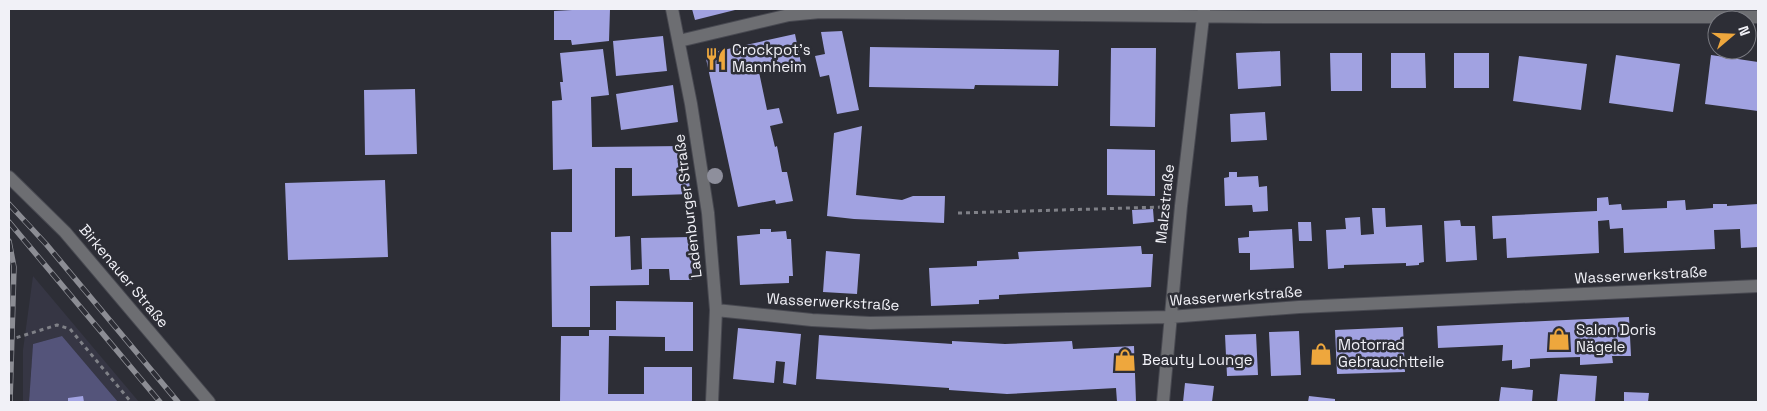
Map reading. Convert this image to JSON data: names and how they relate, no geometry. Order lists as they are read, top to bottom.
{
  "streets": {
    "street": [
      "Malzstraße",
      "Ladenburger Straße",
      "Wasserwerkstraße",
      "Birkenauer Straße"
    ]
  },
  "crossings": [
    ["Malzstraße", "Wasserwerkstraße"],
    ["Ladenburger Straße", "Wasserwerkstraße"]
  ],
  "places": {
    "restaurant": ["Crockpot's Mannheim"],
    "shop": ["Salon Doris Nägele", "Motorrad Gebrauchtteile", "Beauty Lounge"]
  },
  "north": "right"
}
